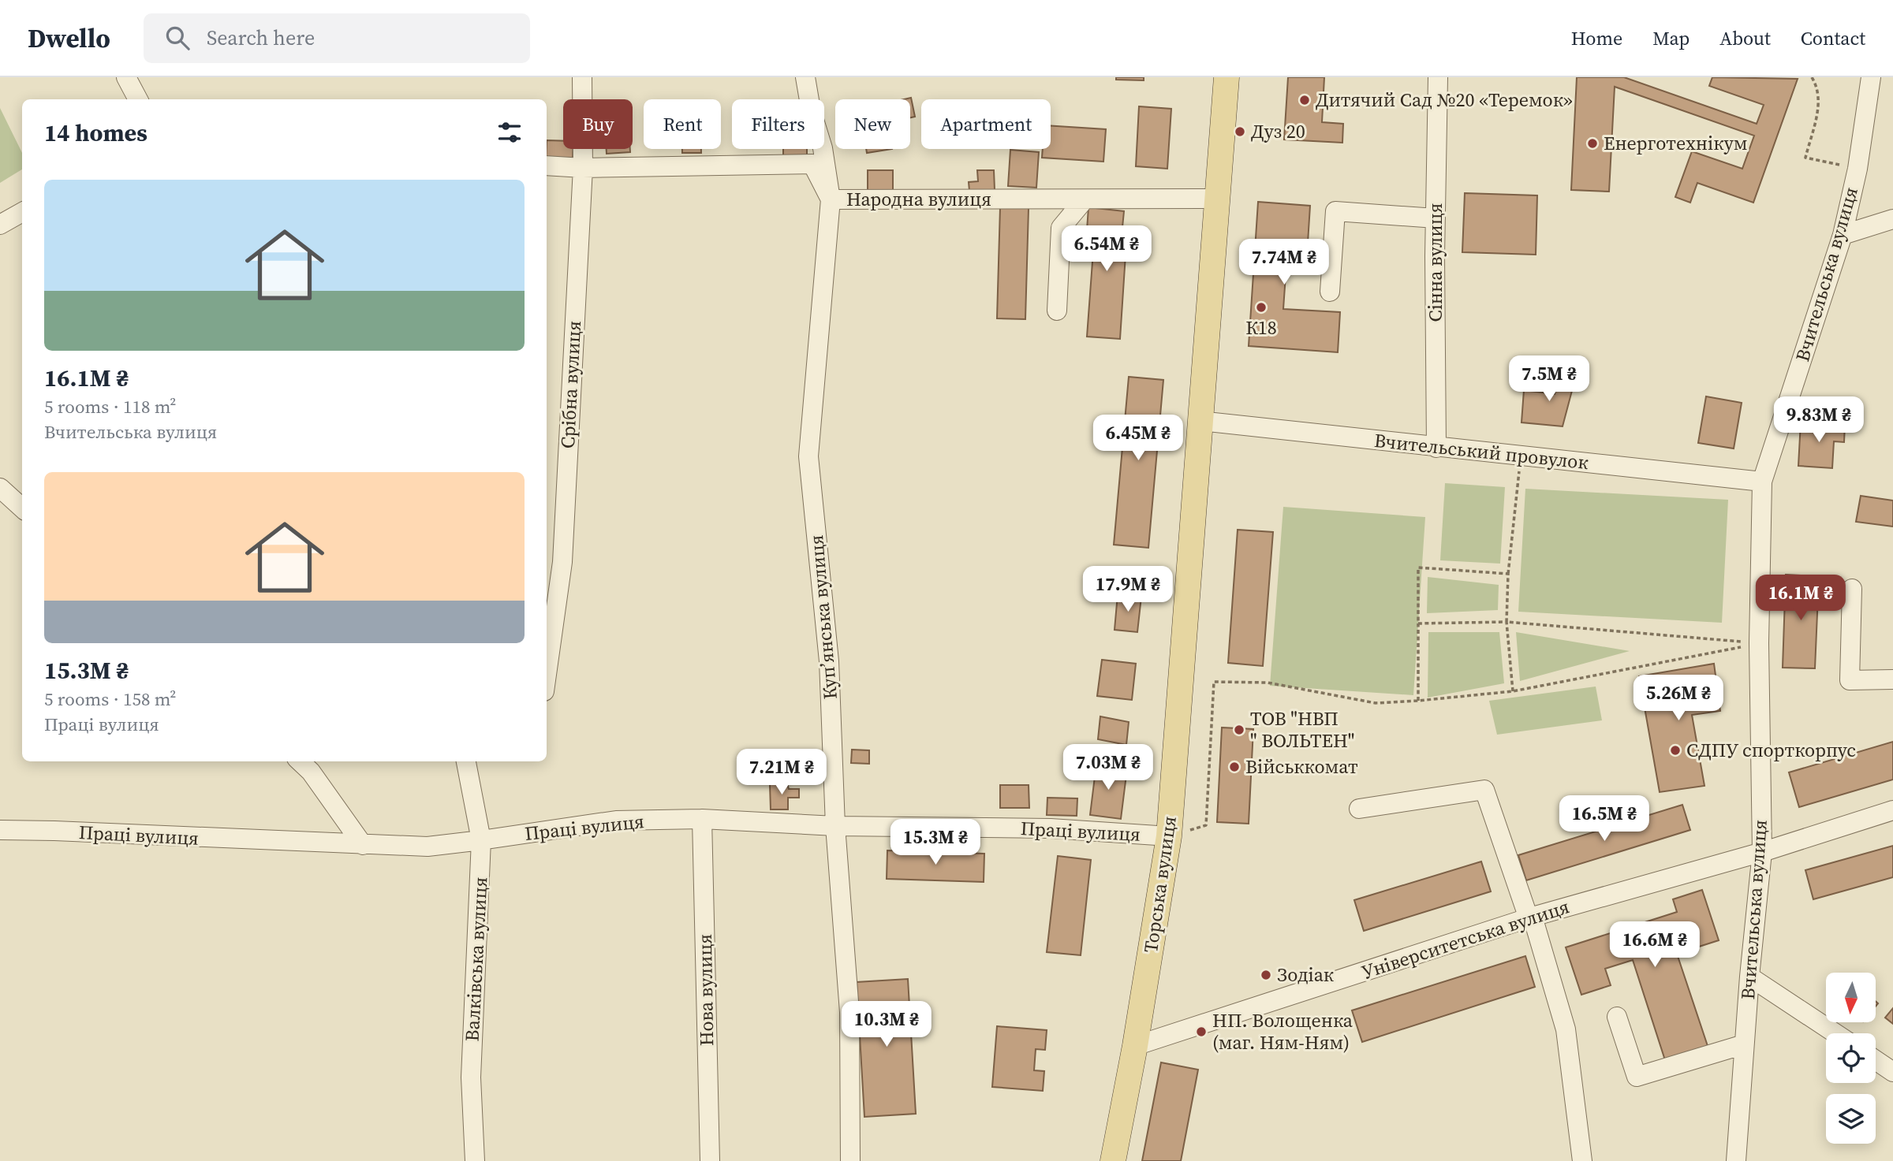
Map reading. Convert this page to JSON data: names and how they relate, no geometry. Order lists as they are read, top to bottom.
{
  "streets": {
    "main road": ["Торська вулиця"],
    "street": [
      "Народна вулиця",
      "Сінна вулиця",
      "Вчительська вулиця",
      "Срібна вулиця",
      "Вчительський провулок",
      "Куп’янська вулиця",
      "Праці вулиця",
      "Університетська вулиця",
      "Валківська вулиця",
      "Нова вулиця"
    ]
  },
  "crossings": [
    ["Народна вулиця", "Срібна вулиця"],
    ["Народна вулиця", "Куп’янська вулиця"],
    ["Народна вулиця", "Торська вулиця"],
    ["Сінна вулиця", "Вчительський провулок"],
    ["Вчительська вулиця", "Вчительський провулок"],
    ["Вчительська вулиця", "Університетська вулиця"],
    ["Вчительський провулок", "Торська вулиця"],
    ["Куп’янська вулиця", "Праці вулиця"],
    ["Праці вулиця", "Торська вулиця"],
    ["Праці вулиця", "Валківська вулиця"],
    ["Праці вулиця", "Нова вулиця"],
    ["Торська вулиця", "Університетська вулиця"]
  ],
  "places": [
    "Дитячий Сад №20 «Теремок»",
    "Дуз 20",
    "Енерготехнікум",
    "К18",
    "ТОВ \"НВП \" ВОЛЬТЕН\"",
    "СДПУ спорткорпус",
    "Військкомат",
    "Зодіак",
    "НП. Волощенка (маг. Ням-Ням)"
  ],
  "north": "bottom",
  "page": {
    "header": "Dwello",
    "search": "Search here",
    "nav": [
      "Home",
      "Map",
      "About",
      "Contact"
    ],
    "chip": [
      "Buy",
      "Rent",
      "Filters",
      "New",
      "Apartment"
    ],
    "heading": "14 homes",
    "list": [
      {
        "name": "16.1M ₴",
        "note": "5 rooms · 118 m² · Вчительська вулиця"
      },
      {
        "name": "15.3M ₴",
        "note": "5 rooms · 158 m² · Праці вулиця"
      }
    ],
    "price": [
      "6.54M ₴",
      "7.74M ₴",
      "7.5M ₴",
      "9.83M ₴",
      "6.45M ₴",
      "17.9M ₴",
      "16.1M ₴",
      "5.26M ₴",
      "7.03M ₴",
      "7.21M ₴",
      "16.5M ₴",
      "15.3M ₴",
      "16.6M ₴",
      "10.3M ₴"
    ]
  }
}
